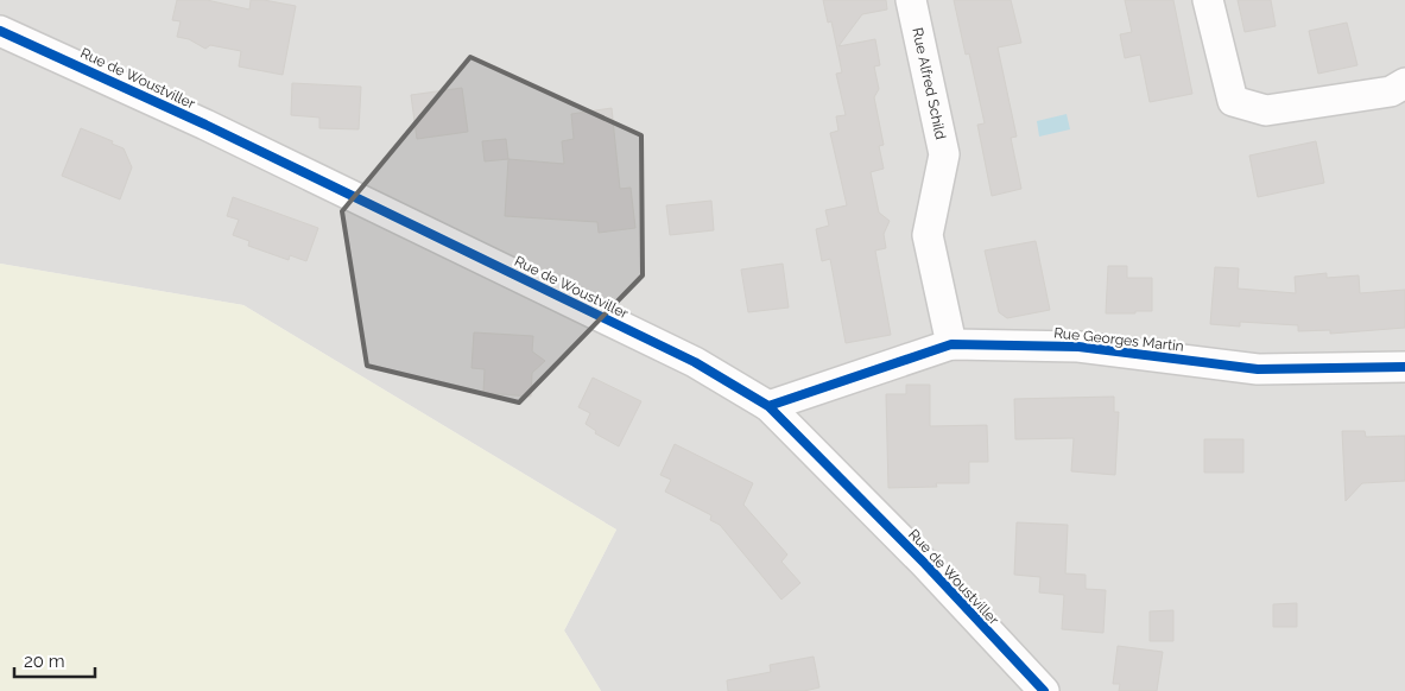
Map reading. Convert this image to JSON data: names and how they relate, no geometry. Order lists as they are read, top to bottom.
{
  "streets": {
    "street": ["Rue de Woustviller", "Rue Alfred Schild", "Rue Georges Martin"]
  },
  "crossings": [
    ["Rue de Woustviller", "Rue Georges Martin"],
    ["Rue Alfred Schild", "Rue Georges Martin"]
  ],
  "scale_bar": "20 m"
}
